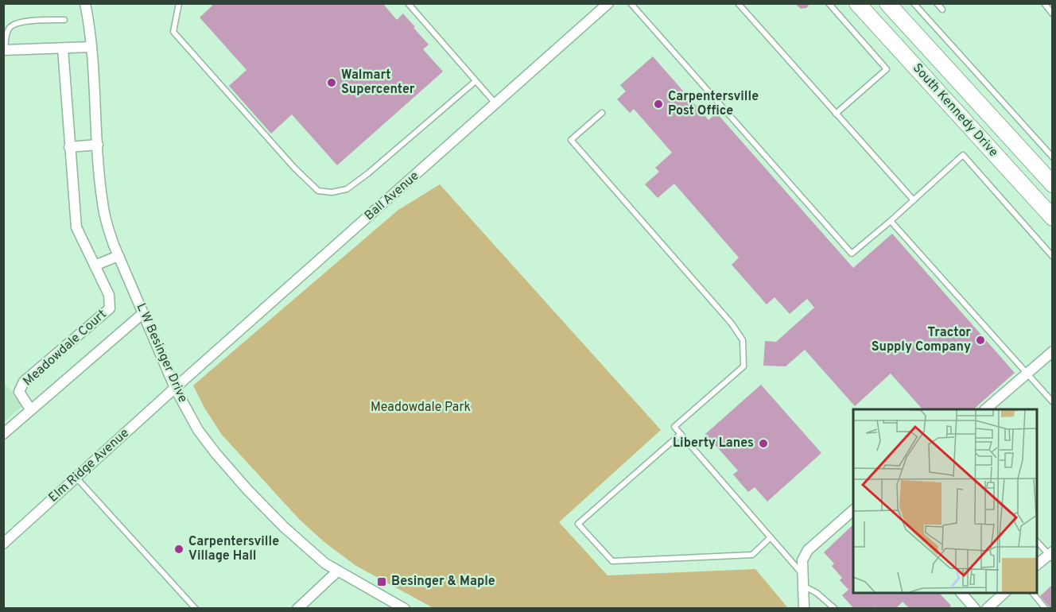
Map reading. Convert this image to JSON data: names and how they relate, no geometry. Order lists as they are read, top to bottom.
{
  "streets": {
    "main road": ["South Kennedy Drive"],
    "street": [
      "Ball Avenue",
      "Meadowdale Court",
      "L W Besinger Drive",
      "Elm Ridge Avenue"
    ]
  },
  "crossings": [
    ["Ball Avenue", "L W Besinger Drive"],
    ["Ball Avenue", "Elm Ridge Avenue"],
    ["Meadowdale Court", "L W Besinger Drive"],
    ["L W Besinger Drive", "Elm Ridge Avenue"]
  ],
  "parks": ["Meadowdale Park"],
  "places": {
    "other": [
      "Walmart Supercenter",
      "Carpentersville Post Office",
      "Tractor Supply Company",
      "Liberty Lanes",
      "Carpentersville Village Hall"
    ],
    "transit": ["Besinger & Maple"]
  }
}
